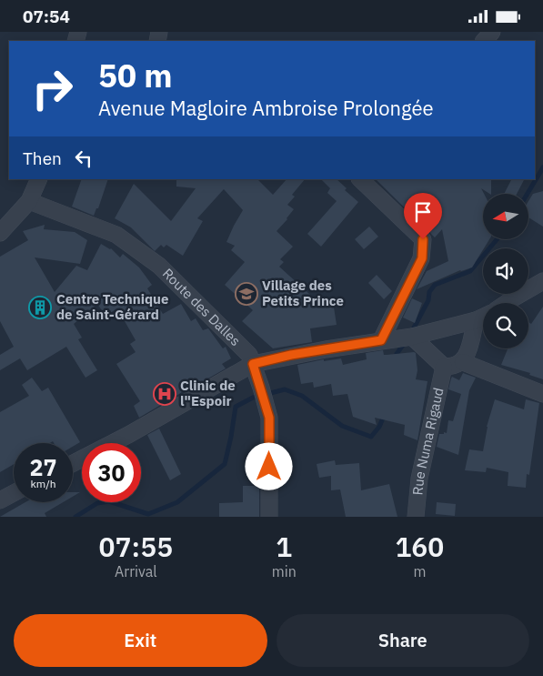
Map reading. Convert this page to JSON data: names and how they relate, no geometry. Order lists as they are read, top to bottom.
{
  "streets": {
    "street": ["Route des Dalles", "Rue Numa Rigaud"]
  },
  "places": {
    "school or university": ["Village des Petits Prince"],
    "building": ["Centre Technique de Saint-Gérard"],
    "hospital": ["Clinic de l\"Espoir"]
  },
  "north": "left",
  "page": {
    "status": "07:54",
    "turn": ["50 m", "Avenue Magloire Ambroise Prolongée"],
    "then": "Then",
    "speed": "27 km/h",
    "limit": "30",
    "eta": [
      "07:55",
      "Arrival",
      "1",
      "min",
      "160",
      "m"
    ],
    "buttons": ["Exit", "Share"]
  }
}
